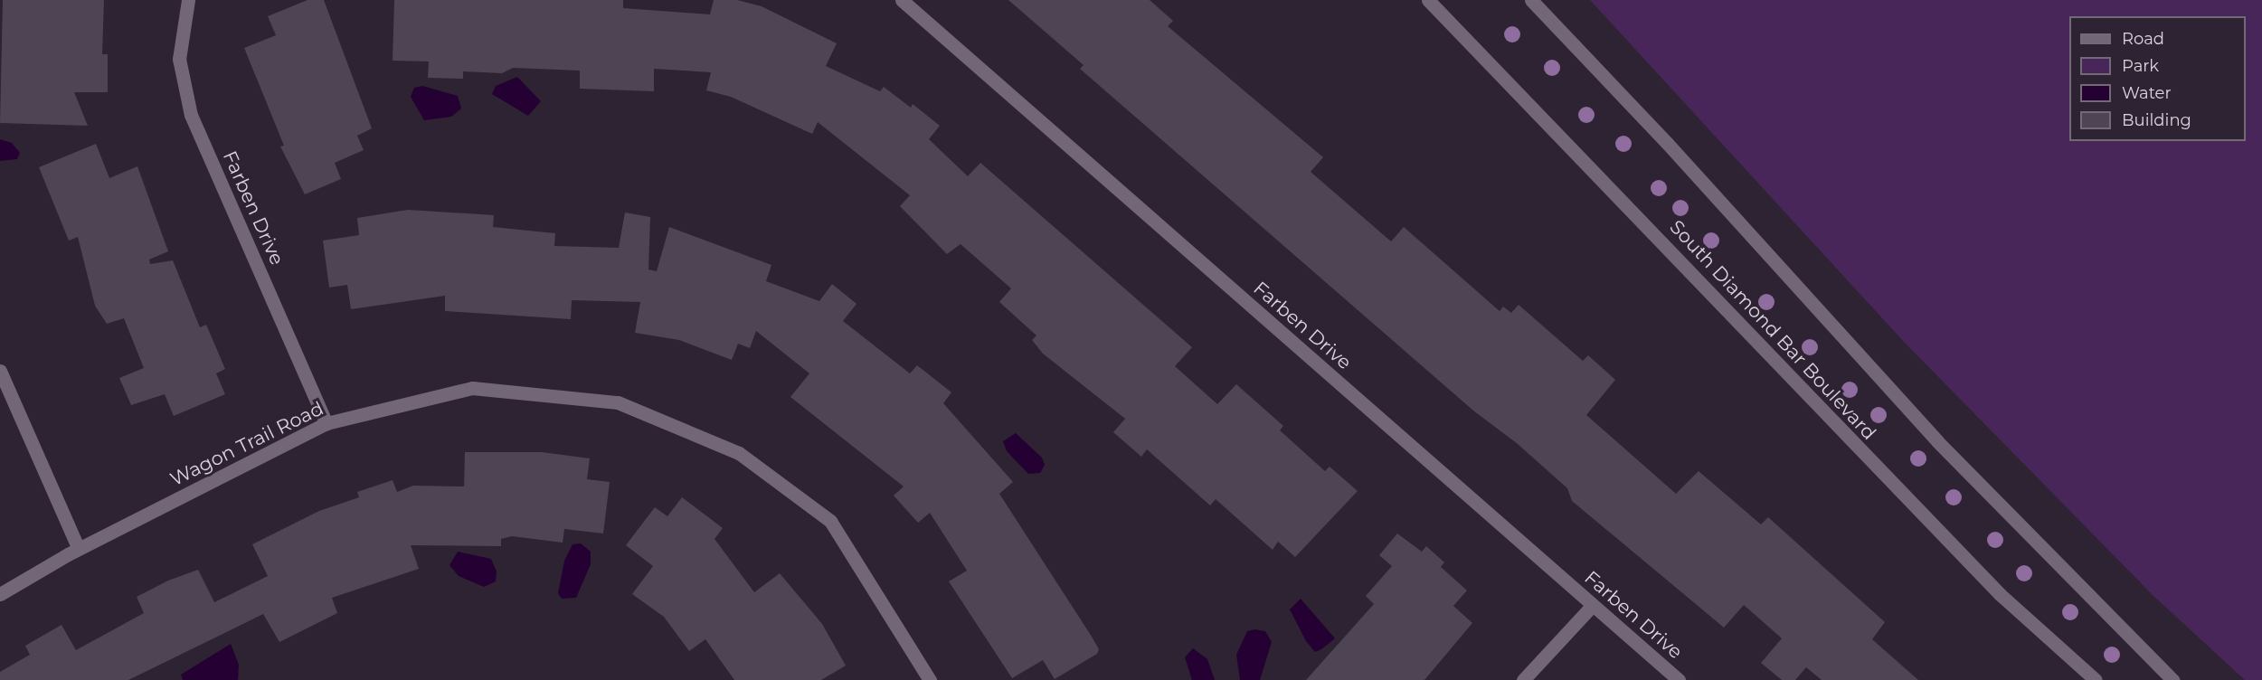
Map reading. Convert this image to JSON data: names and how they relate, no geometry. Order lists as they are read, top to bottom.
{
  "streets": {
    "street": ["Farben Drive", "South Diamond Bar Boulevard", "Wagon Trail Road"]
  },
  "crossings": [
    ["Farben Drive", "Wagon Trail Road"]
  ],
  "legend": [
    "Road",
    "Park",
    "Water",
    "Building"
  ]
}
